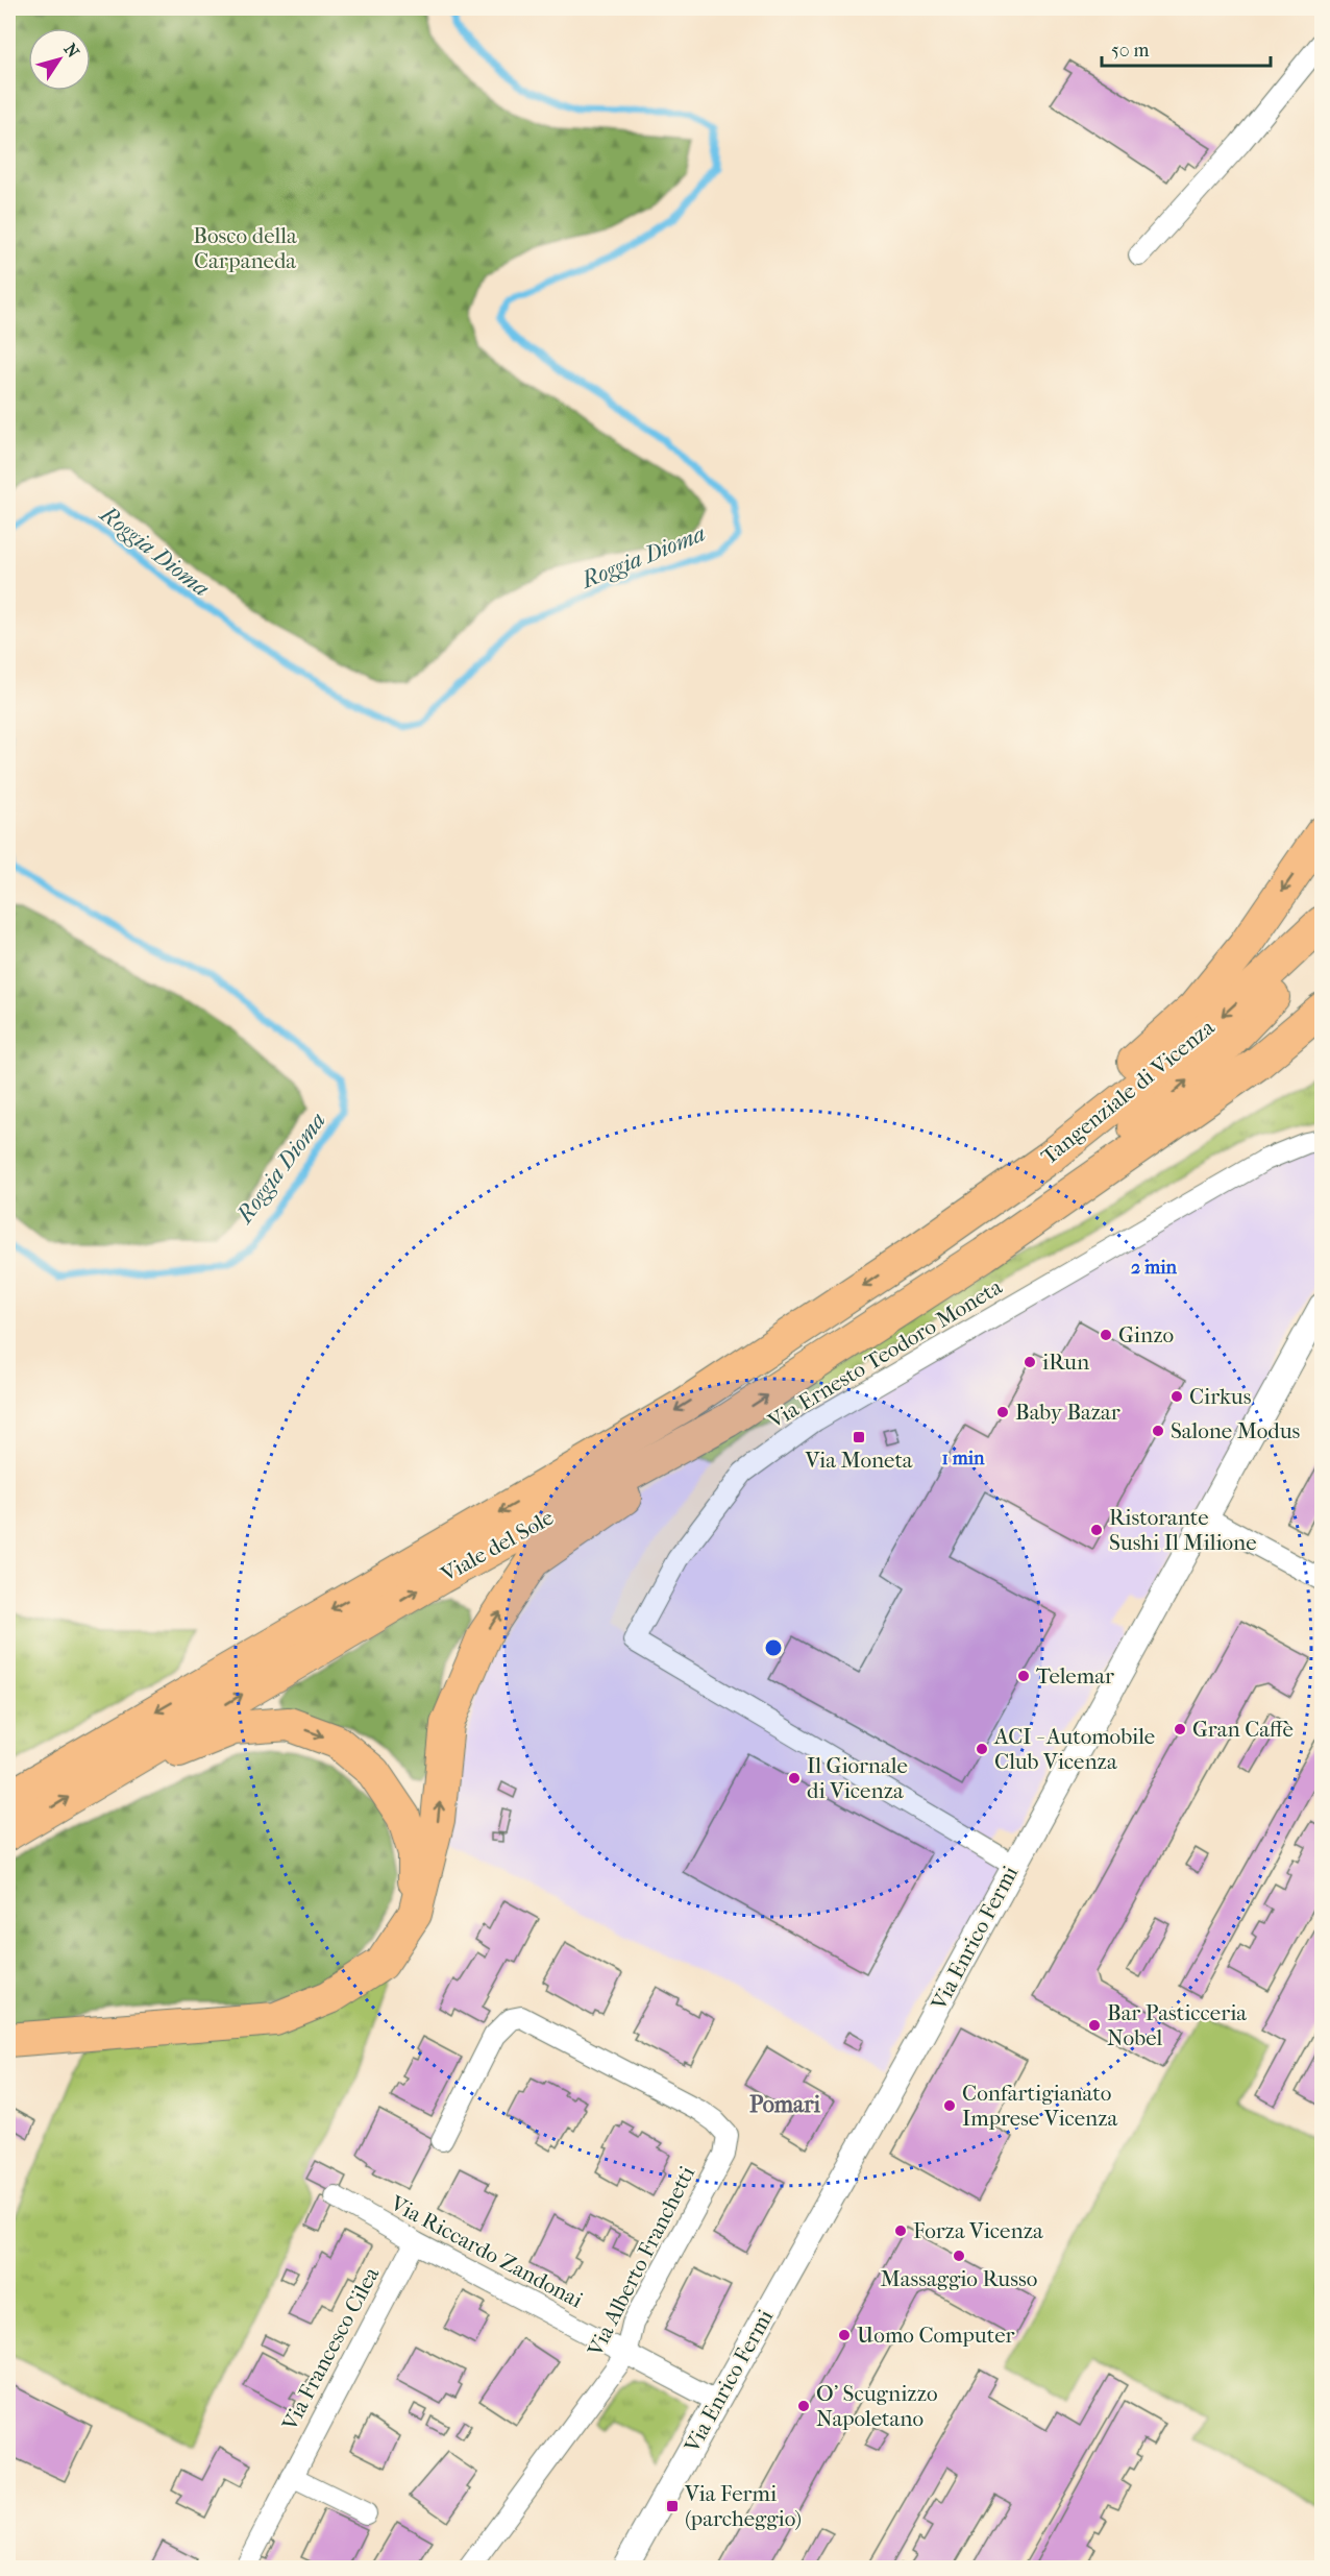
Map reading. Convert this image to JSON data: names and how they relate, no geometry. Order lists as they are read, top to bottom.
{
  "streets": {
    "highway": ["Tangenziale di Vicenza", "Viale del Sole"],
    "street": [
      "Via Ernesto Teodoro Moneta",
      "Via Enrico Fermi",
      "Via Riccardo Zandonai",
      "Via Alberto Franchetti",
      "Via Francesco Cilea"
    ]
  },
  "crossings": [
    ["Tangenziale di Vicenza", "Viale del Sole"],
    ["Via Ernesto Teodoro Moneta", "Via Enrico Fermi"],
    ["Via Enrico Fermi", "Via Riccardo Zandonai"],
    ["Via Riccardo Zandonai", "Via Alberto Franchetti"],
    ["Via Riccardo Zandonai", "Via Francesco Cilea"]
  ],
  "districts": ["Pomari"],
  "water": ["Roggia Dioma"],
  "parks": ["Bosco della Carpaneda"],
  "places": {
    "other": [
      "Ginzo",
      "iRun",
      "Cirkus",
      "Baby Bazar",
      "Salone Modus",
      "Ristorante Sushi Il Milione",
      "Telemar",
      "Gran Caffè",
      "ACI - Automobile Club Vicenza",
      "Il Giornale di Vicenza",
      "Bar Pasticceria Nobel",
      "Confartigianato Imprese Vicenza",
      "Forza Vicenza",
      "Massaggio Russo",
      "Uomo Computer",
      "O' Scugnizzo Napoletano"
    ],
    "transit": ["Via Moneta", "Via Fermi (parcheggio)"]
  },
  "scale_bar": "50 m",
  "north": "top right",
  "rings": ["2 min", "1 min"]
}
